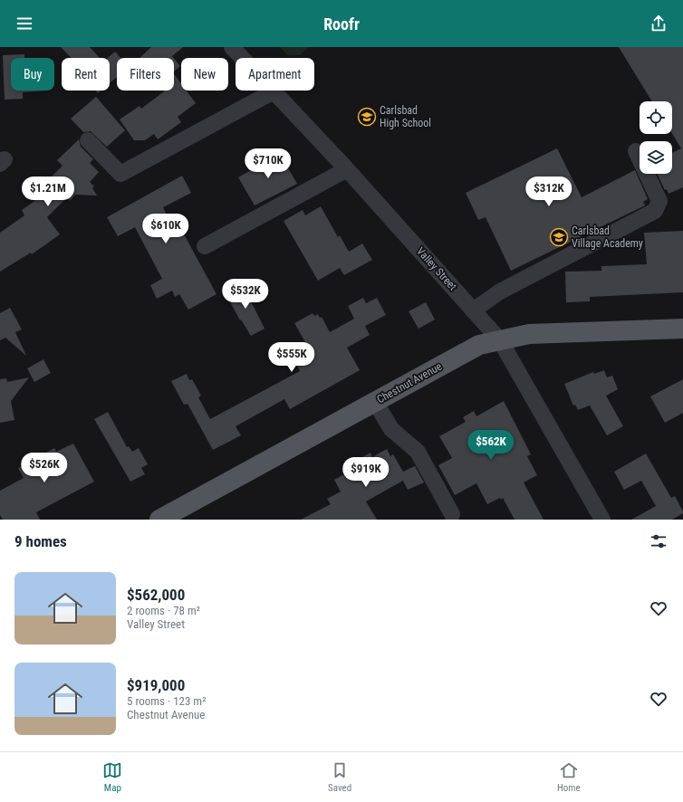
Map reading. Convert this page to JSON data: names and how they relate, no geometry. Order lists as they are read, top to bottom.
{
  "streets": {
    "main road": ["Chestnut Avenue"],
    "street": ["Valley Street"]
  },
  "crossings": [
    ["Valley Street", "Chestnut Avenue"]
  ],
  "places": {
    "school or university": ["Carlsbad High School", "Carlsbad Village Academy"]
  },
  "page": {
    "header": "Roofr",
    "chip": [
      "Buy",
      "Rent",
      "Filters",
      "New",
      "Apartment"
    ],
    "price": [
      "$710K",
      "$1.21M",
      "$312K",
      "$610K",
      "$532K",
      "$555K",
      "$562K",
      "$526K",
      "$919K"
    ],
    "heading": "9 homes",
    "list": [
      {
        "name": "$562,000",
        "note": "2 rooms · 78 m² · Valley Street"
      },
      {
        "name": "$919,000",
        "note": "5 rooms · 123 m² · Chestnut Avenue"
      }
    ],
    "tabs": ["Map", "Saved", "Home"]
  }
}
